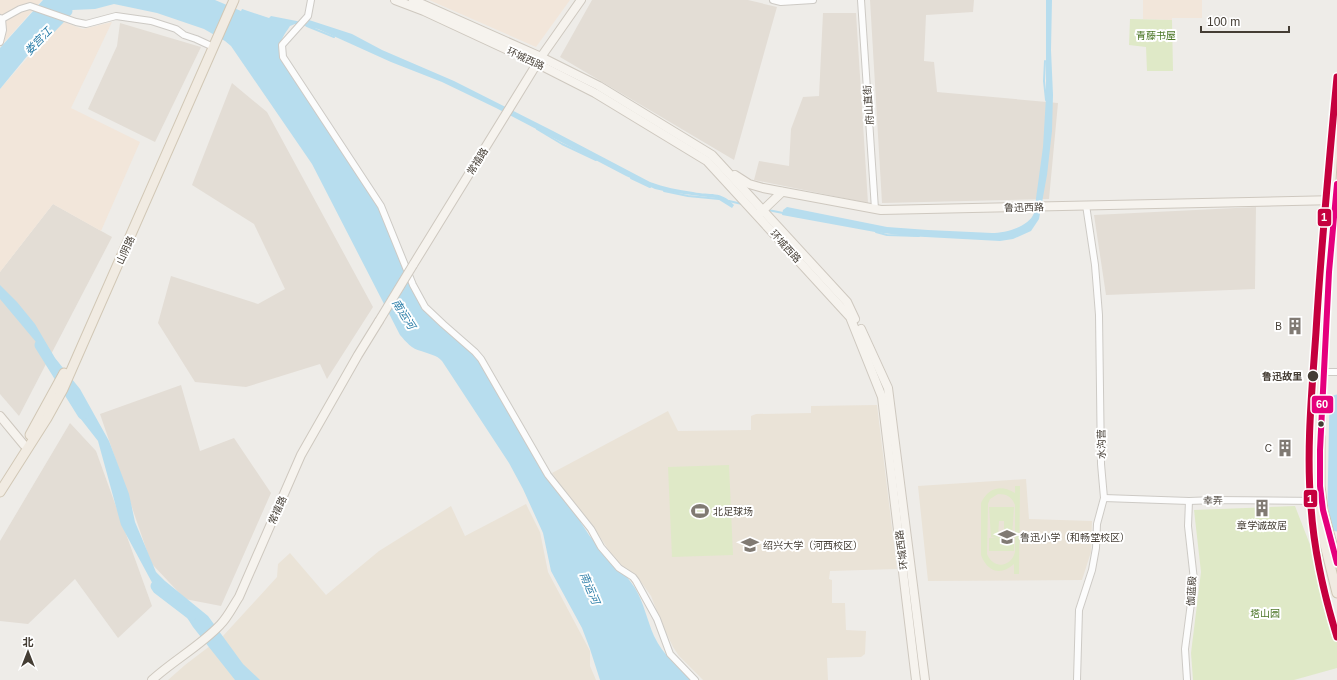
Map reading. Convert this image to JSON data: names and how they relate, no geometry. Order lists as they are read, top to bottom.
{
  "streets": {
    "main road": [
      "环城西路",
      "常禧路",
      "鲁迅西路",
      "山阴路"
    ],
    "street": [
      "府山直街",
      "水沟营",
      "幸弄",
      "伽蓝殿"
    ]
  },
  "crossings": [
    ["环城西路", "常禧路"],
    ["环城西路", "鲁迅西路"],
    ["府山直街", "鲁迅西路"],
    ["鲁迅西路", "水沟营"],
    ["水沟营", "幸弄"],
    ["幸弄", "伽蓝殿"]
  ],
  "water": ["娄宫江", "南运河"],
  "parks": ["青藤书屋", "塔山园"],
  "places": {
    "building": ["B", "C", "章学诚故居"],
    "other": ["鲁迅故里"],
    "sports": ["北足球场"],
    "school or university": ["鲁迅小学（和畅堂校区）", "绍兴大学（河西校区）"]
  },
  "lines": ["transit line 1", "transit line 60"],
  "scale_bar": "100 m",
  "north": "top"
}
